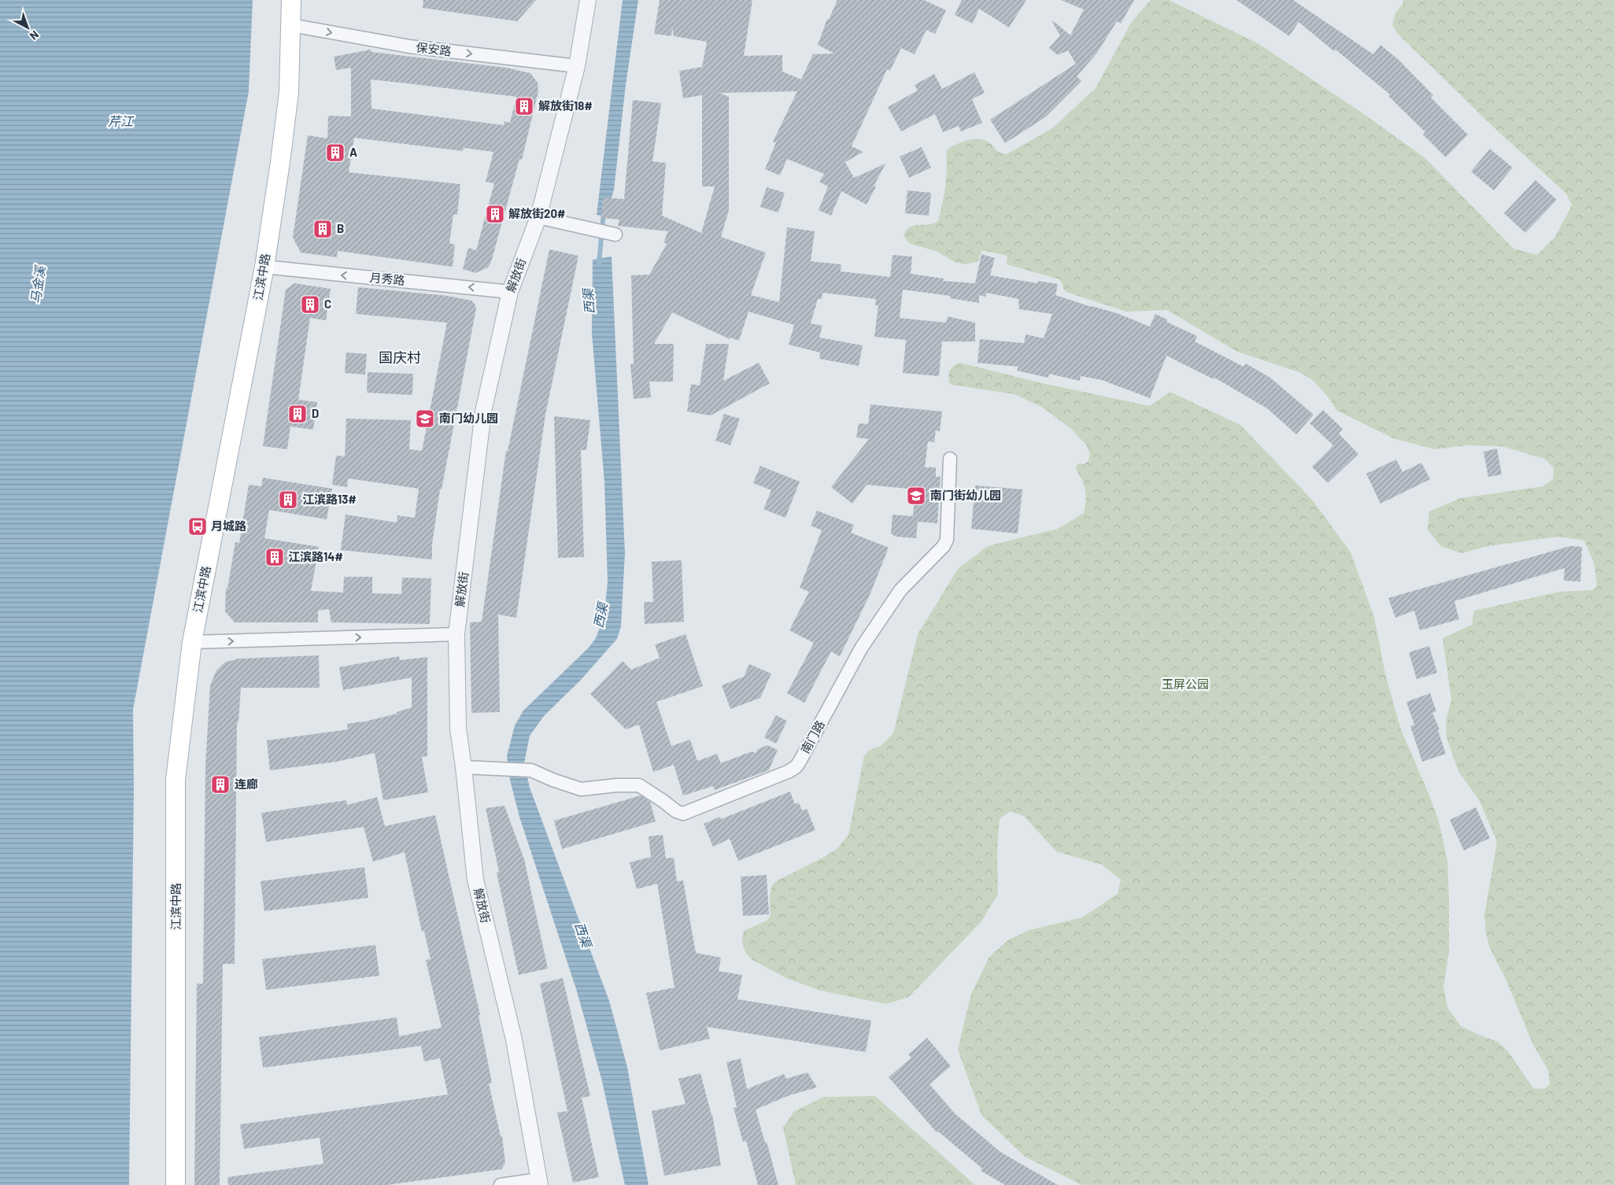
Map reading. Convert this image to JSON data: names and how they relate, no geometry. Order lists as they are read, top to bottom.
{
  "streets": {
    "main road": ["江滨中路"],
    "street": [
      "保安路",
      "解放街",
      "月秀路",
      "南门路"
    ]
  },
  "crossings": [
    ["保安路", "解放街"],
    ["保安路", "江滨中路"],
    ["解放街", "月秀路"],
    ["解放街", "南门路"],
    ["江滨中路", "月秀路"]
  ],
  "one_way": ["保安路", "月秀路"],
  "districts": ["国庆村"],
  "water": ["芹江", "马金溪", "西渠"],
  "parks": ["玉屏公园"],
  "places": {
    "building": [
      "解放街18#",
      "A",
      "解放街20#",
      "B",
      "C",
      "D",
      "江滨路13#",
      "江滨路14#",
      "连廊"
    ],
    "school or university": ["南门幼儿园", "南门街幼儿园"],
    "bus stop": ["月城路"]
  },
  "north": "bottom right"
}
